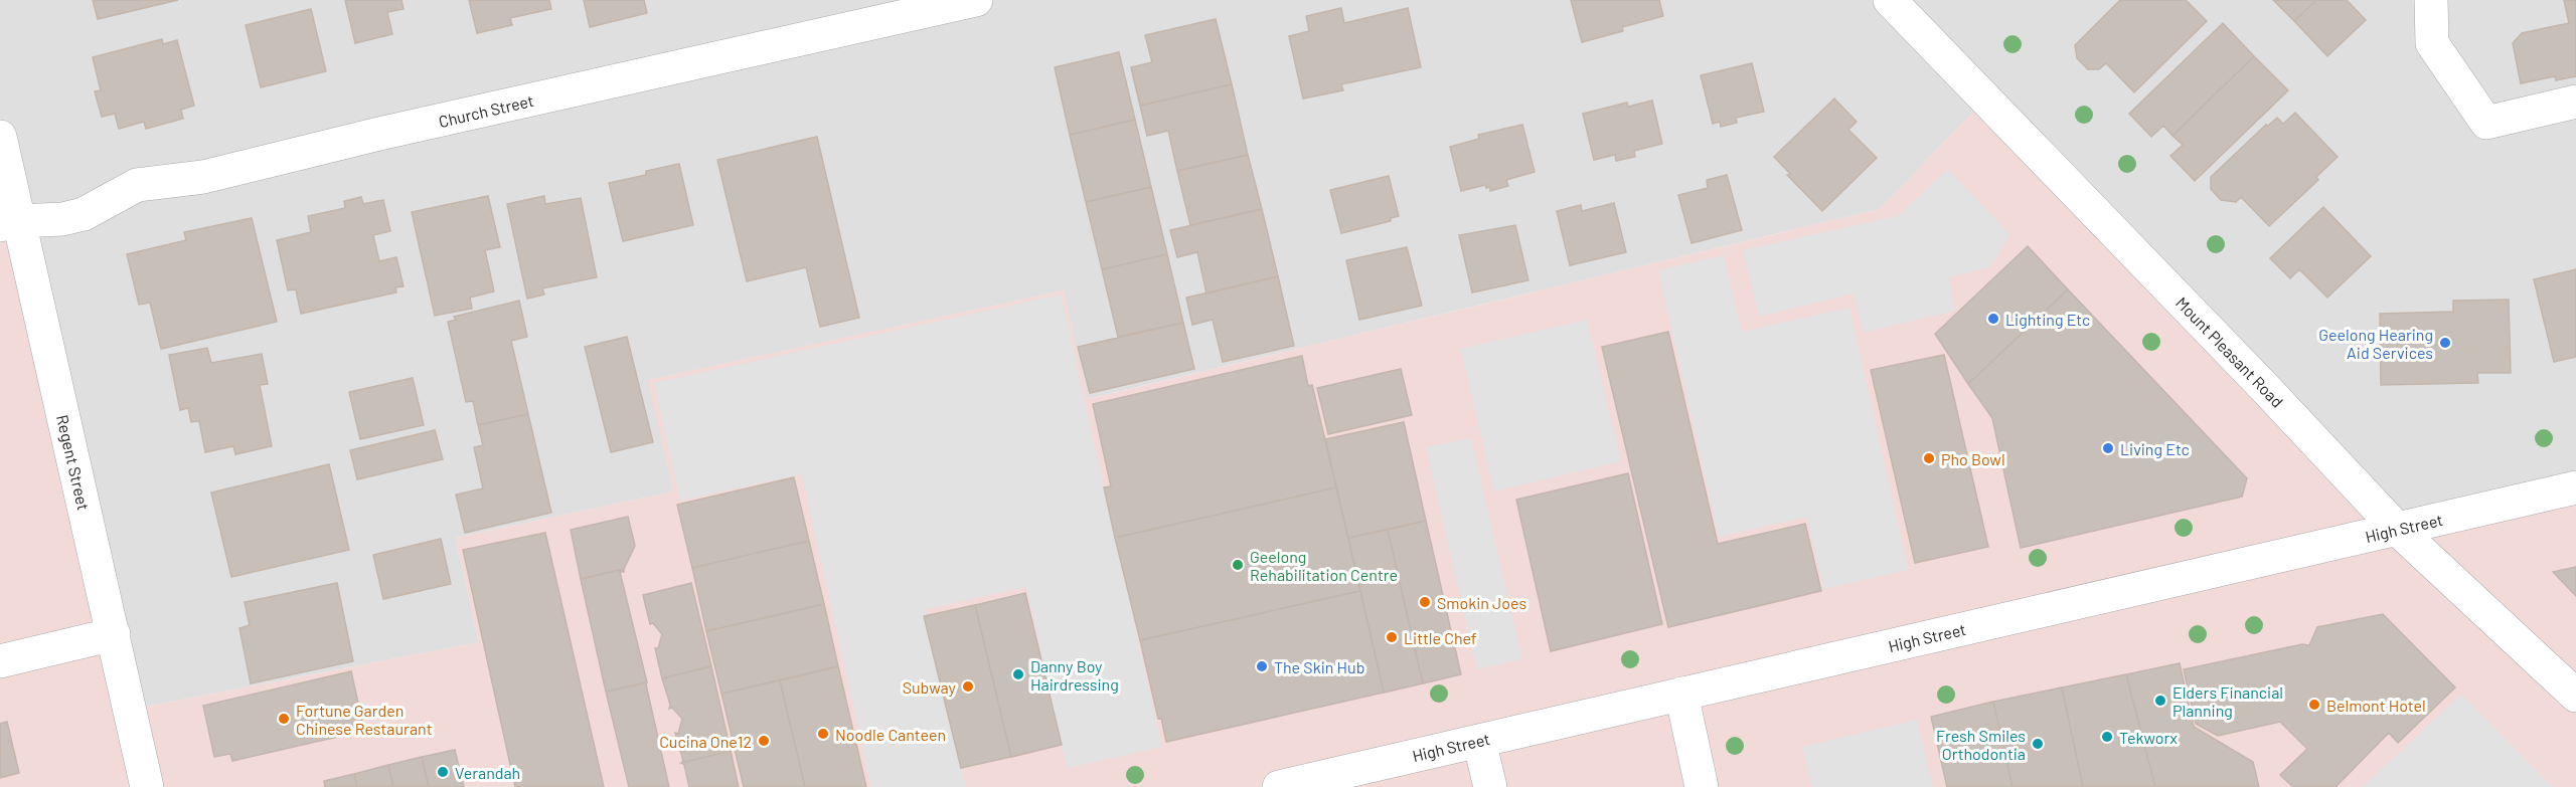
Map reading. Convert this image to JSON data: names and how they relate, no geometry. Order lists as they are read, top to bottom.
{
  "streets": {
    "street": [
      "Church Street",
      "Mount Pleasant Road",
      "Regent Street",
      "High Street"
    ]
  },
  "crossings": [
    ["Church Street", "Regent Street"],
    ["Mount Pleasant Road", "High Street"]
  ],
  "places": [
    "Lighting Etc",
    "Geelong Hearing Aid Services",
    "Living Etc",
    "Pho Bowl",
    "Geelong Rehabilitation Centre",
    "Smokin Joes",
    "Little Chef",
    "The Skin Hub",
    "Danny Boy Hairdressing",
    "Subway",
    "Elders Financial Planning",
    "Belmont Hotel",
    "Fortune Garden Chinese Restaurant",
    "Noodle Canteen",
    "Tekworx",
    "Cucina One12",
    "Fresh Smiles Orthodontia",
    "Verandah"
  ]
}
